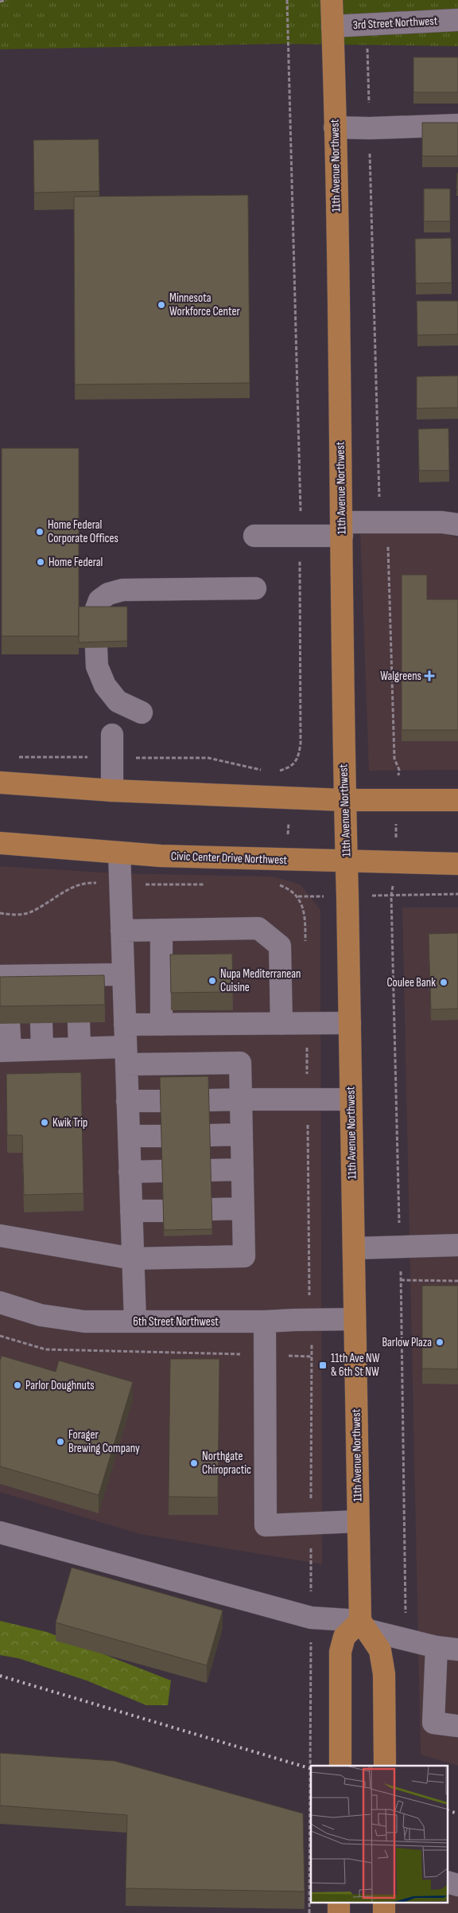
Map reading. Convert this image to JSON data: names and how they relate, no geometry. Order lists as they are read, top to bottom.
{
  "streets": {
    "main road": ["11th Avenue Northwest", "Civic Center Drive Northwest"],
    "street": ["3rd Street Northwest", "6th Street Northwest"]
  },
  "crossings": [
    ["3rd Street Northwest", "11th Avenue Northwest"],
    ["11th Avenue Northwest", "Civic Center Drive Northwest"],
    ["11th Avenue Northwest", "6th Street Northwest"]
  ],
  "places": {
    "other": [
      "Minnesota Workforce Center",
      "Home Federal Corporate Offices",
      "Home Federal",
      "Nupa Mediterranean Cuisine",
      "Coulee Bank",
      "Kwik Trip",
      "Barlow Plaza",
      "Parlor Doughnuts",
      "Forager Brewing Company",
      "Northgate Chiropractic"
    ],
    "health": ["Walgreens"],
    "transit": ["11th Ave NW & 6th St NW"]
  }
}
